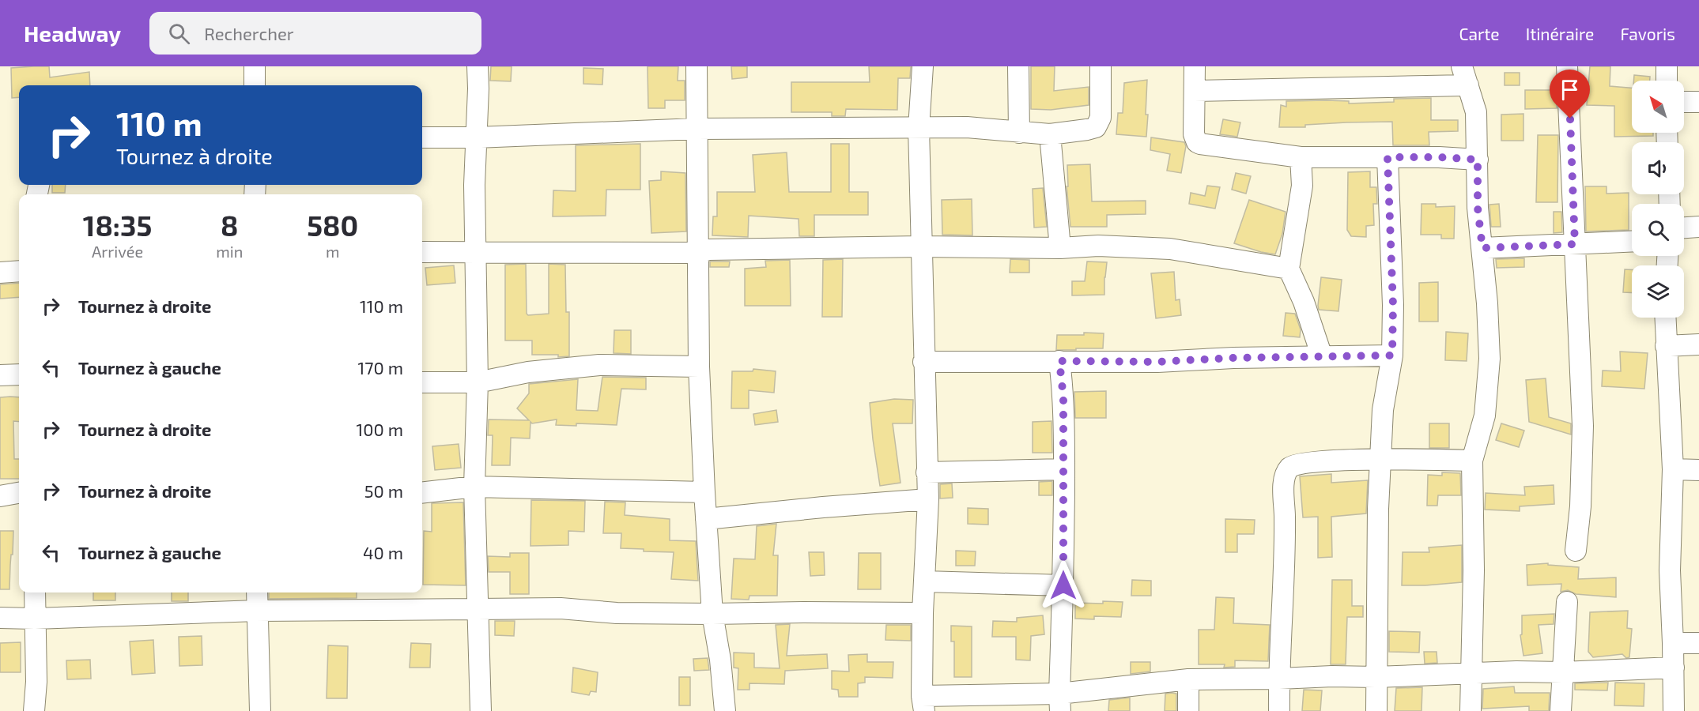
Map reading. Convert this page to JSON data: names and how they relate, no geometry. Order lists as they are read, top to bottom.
{
  "north": "top left",
  "page": {
    "header": "Headway",
    "search": "Rechercher",
    "nav": ["Carte", "Itinéraire", "Favoris"],
    "turn": ["110 m", "Tournez à droite"],
    "eta": [
      "18:35",
      "Arrivée",
      "8",
      "min",
      "580",
      "m"
    ],
    "list": [
      {
        "name": "Tournez à droite",
        "value": "110 m"
      },
      {
        "name": "Tournez à gauche",
        "value": "170 m"
      },
      {
        "name": "Tournez à droite",
        "value": "100 m"
      },
      {
        "name": "Tournez à droite",
        "value": "50 m"
      },
      {
        "name": "Tournez à gauche",
        "value": "40 m"
      }
    ]
  }
}
